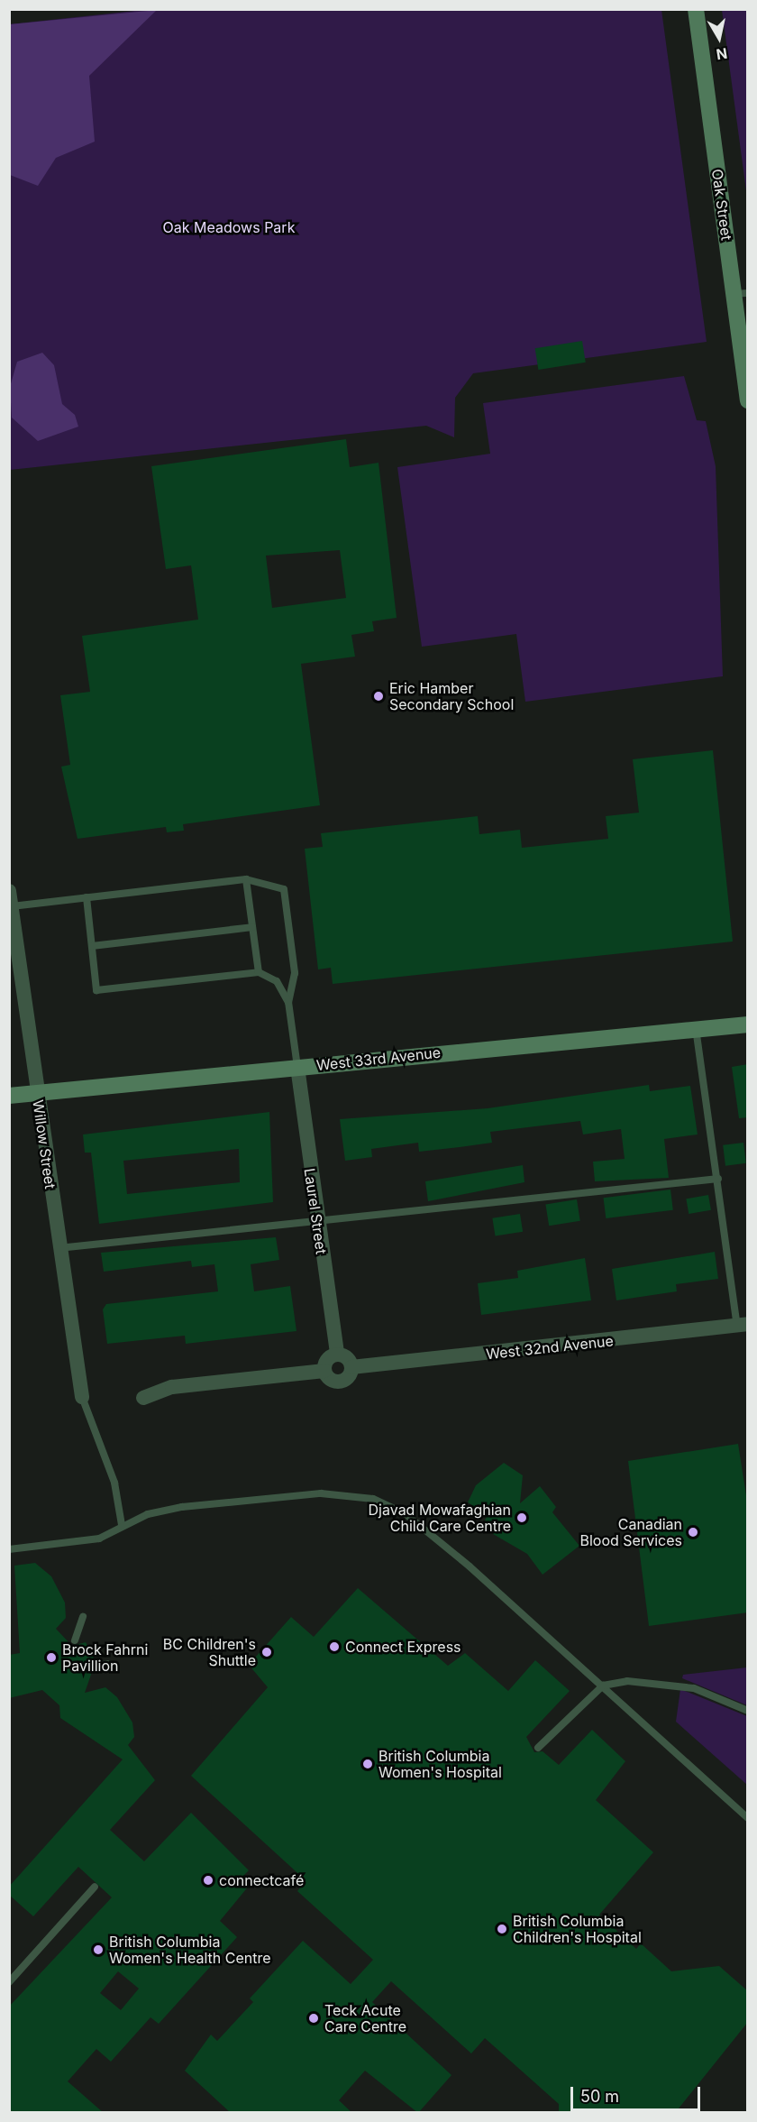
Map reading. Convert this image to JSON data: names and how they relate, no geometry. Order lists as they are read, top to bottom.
{
  "streets": {
    "street": [
      "Oak Street",
      "West 33rd Avenue",
      "Willow Street",
      "Laurel Street",
      "West 32nd Avenue"
    ]
  },
  "crossings": [
    ["West 33rd Avenue", "Willow Street"],
    ["West 33rd Avenue", "Laurel Street"],
    ["Laurel Street", "West 32nd Avenue"]
  ],
  "parks": ["Oak Meadows Park"],
  "places": [
    "Eric Hamber Secondary School",
    "Djavad Mowafaghian Child Care Centre",
    "Canadian Blood Services",
    "Connect Express",
    "BC Children's Shuttle",
    "Brock Fahrni Pavillion",
    "British Columbia Women's Hospital",
    "connectcafé",
    "British Columbia Children's Hospital",
    "British Columbia Women's Health Centre",
    "Teck Acute Care Centre"
  ],
  "scale_bar": "50 m",
  "north": "bottom"
}
